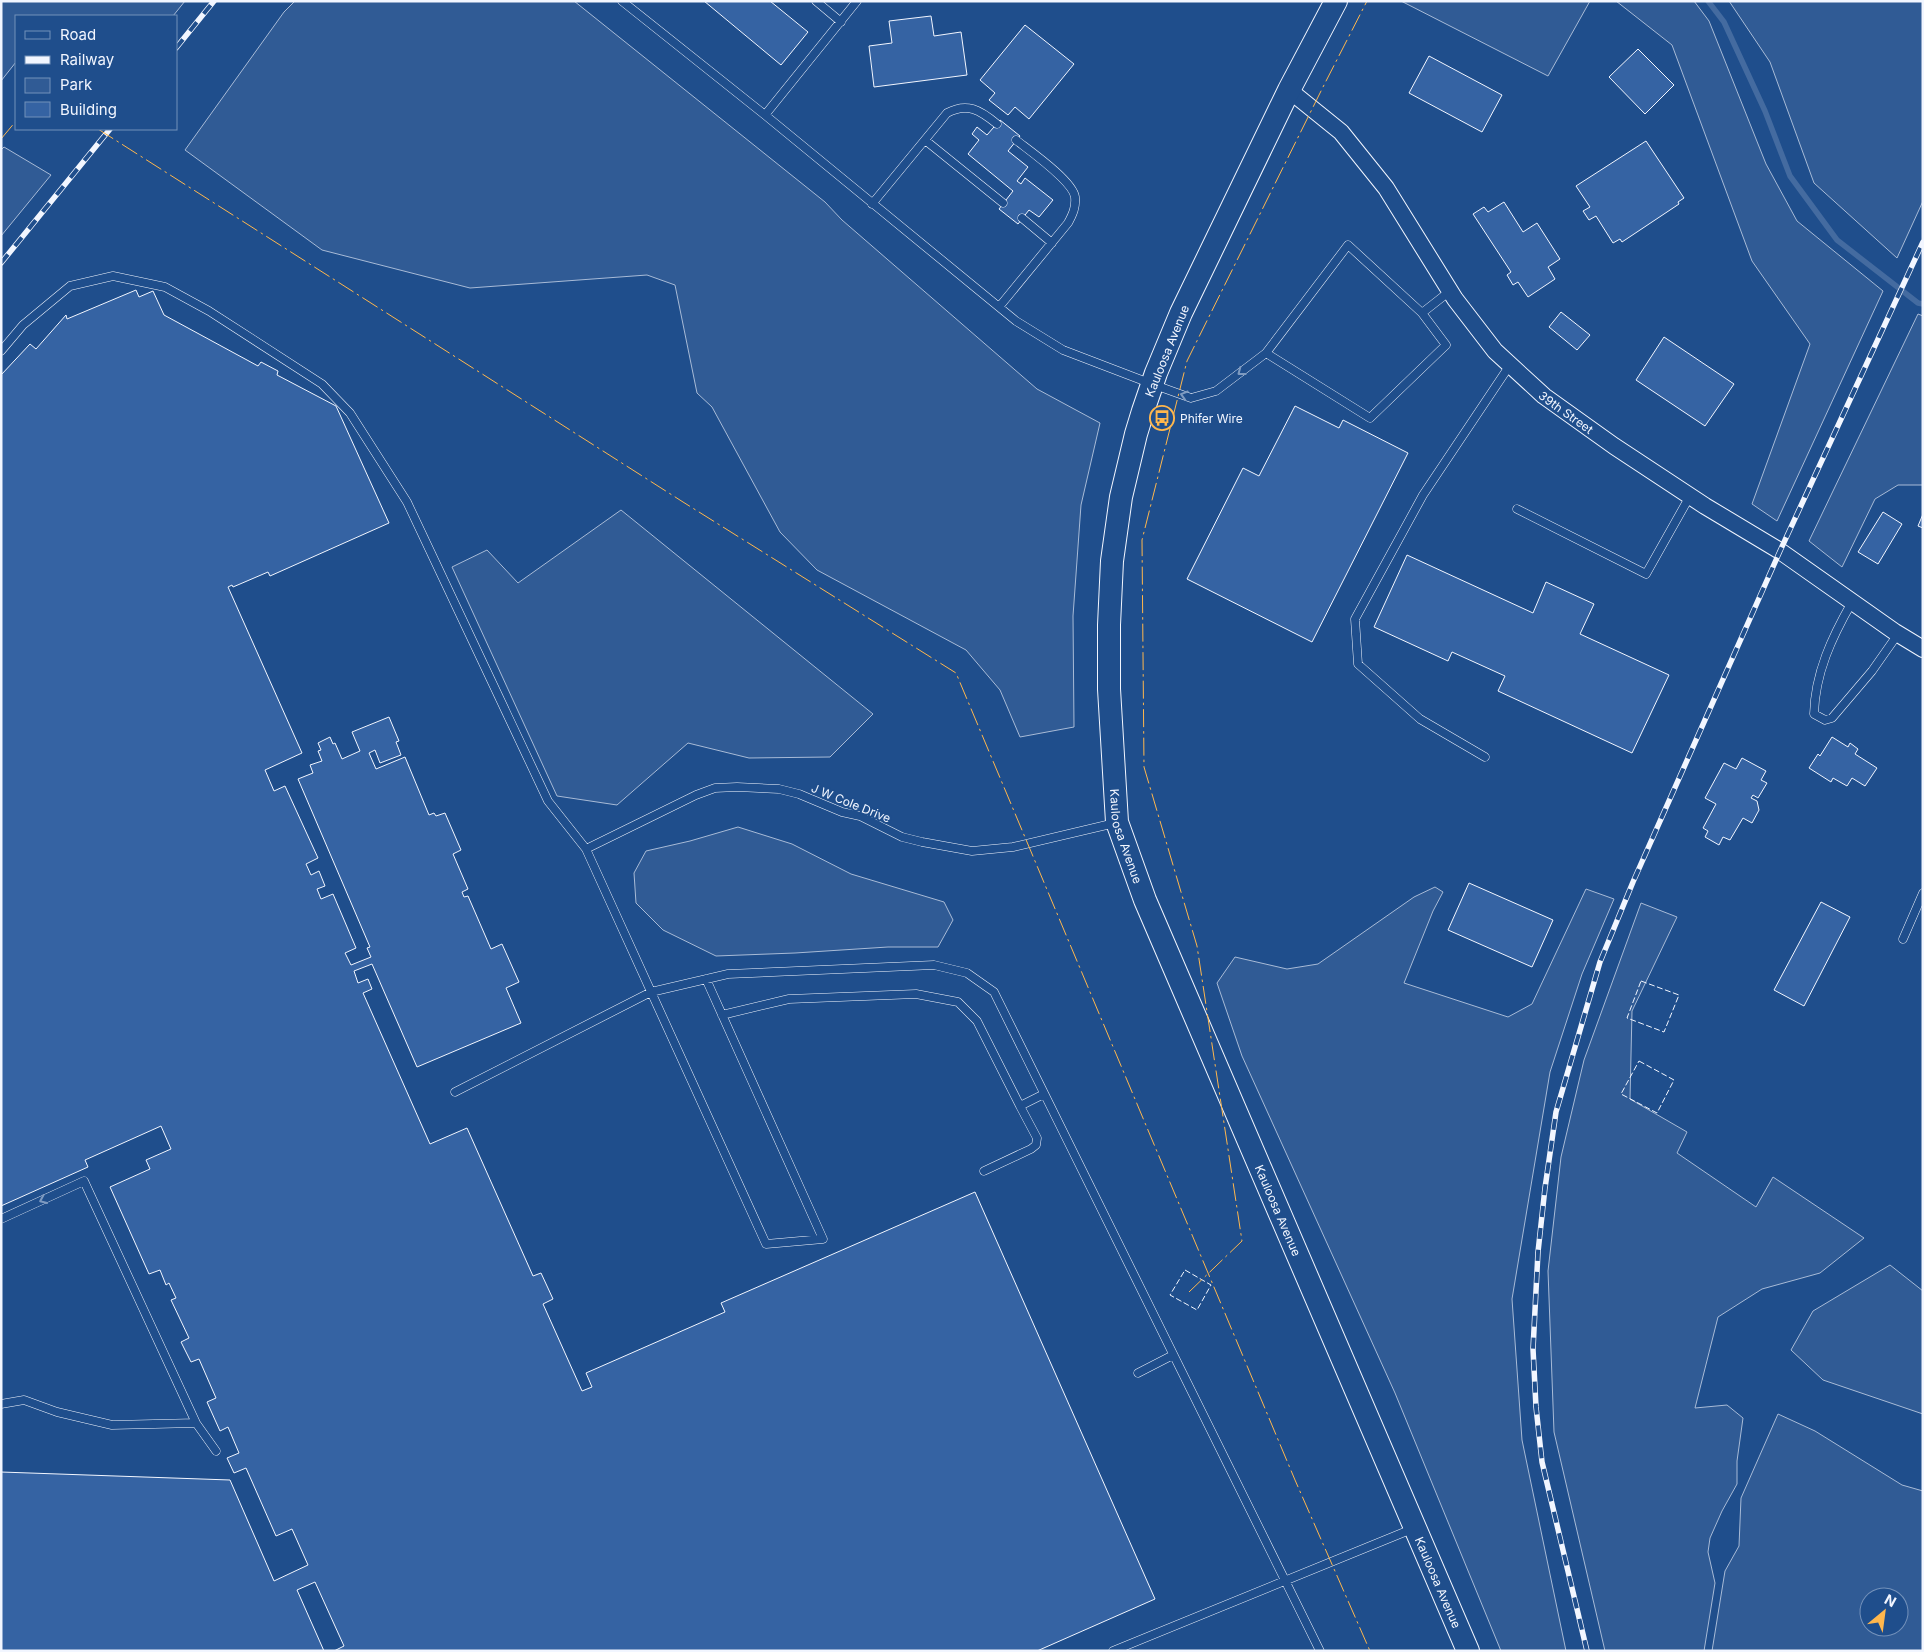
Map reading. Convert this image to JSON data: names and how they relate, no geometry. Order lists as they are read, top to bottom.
{
  "streets": {
    "street": ["Kauloosa Avenue", "39th Street"],
    "lane": ["J W Cole Drive"]
  },
  "crossings": [
    ["Kauloosa Avenue", "39th Street"],
    ["Kauloosa Avenue", "J W Cole Drive"]
  ],
  "places": {
    "bus stop": ["Phifer Wire"]
  },
  "legend": [
    "Road",
    "Railway",
    "Park",
    "Building"
  ],
  "north": "top right"
}
